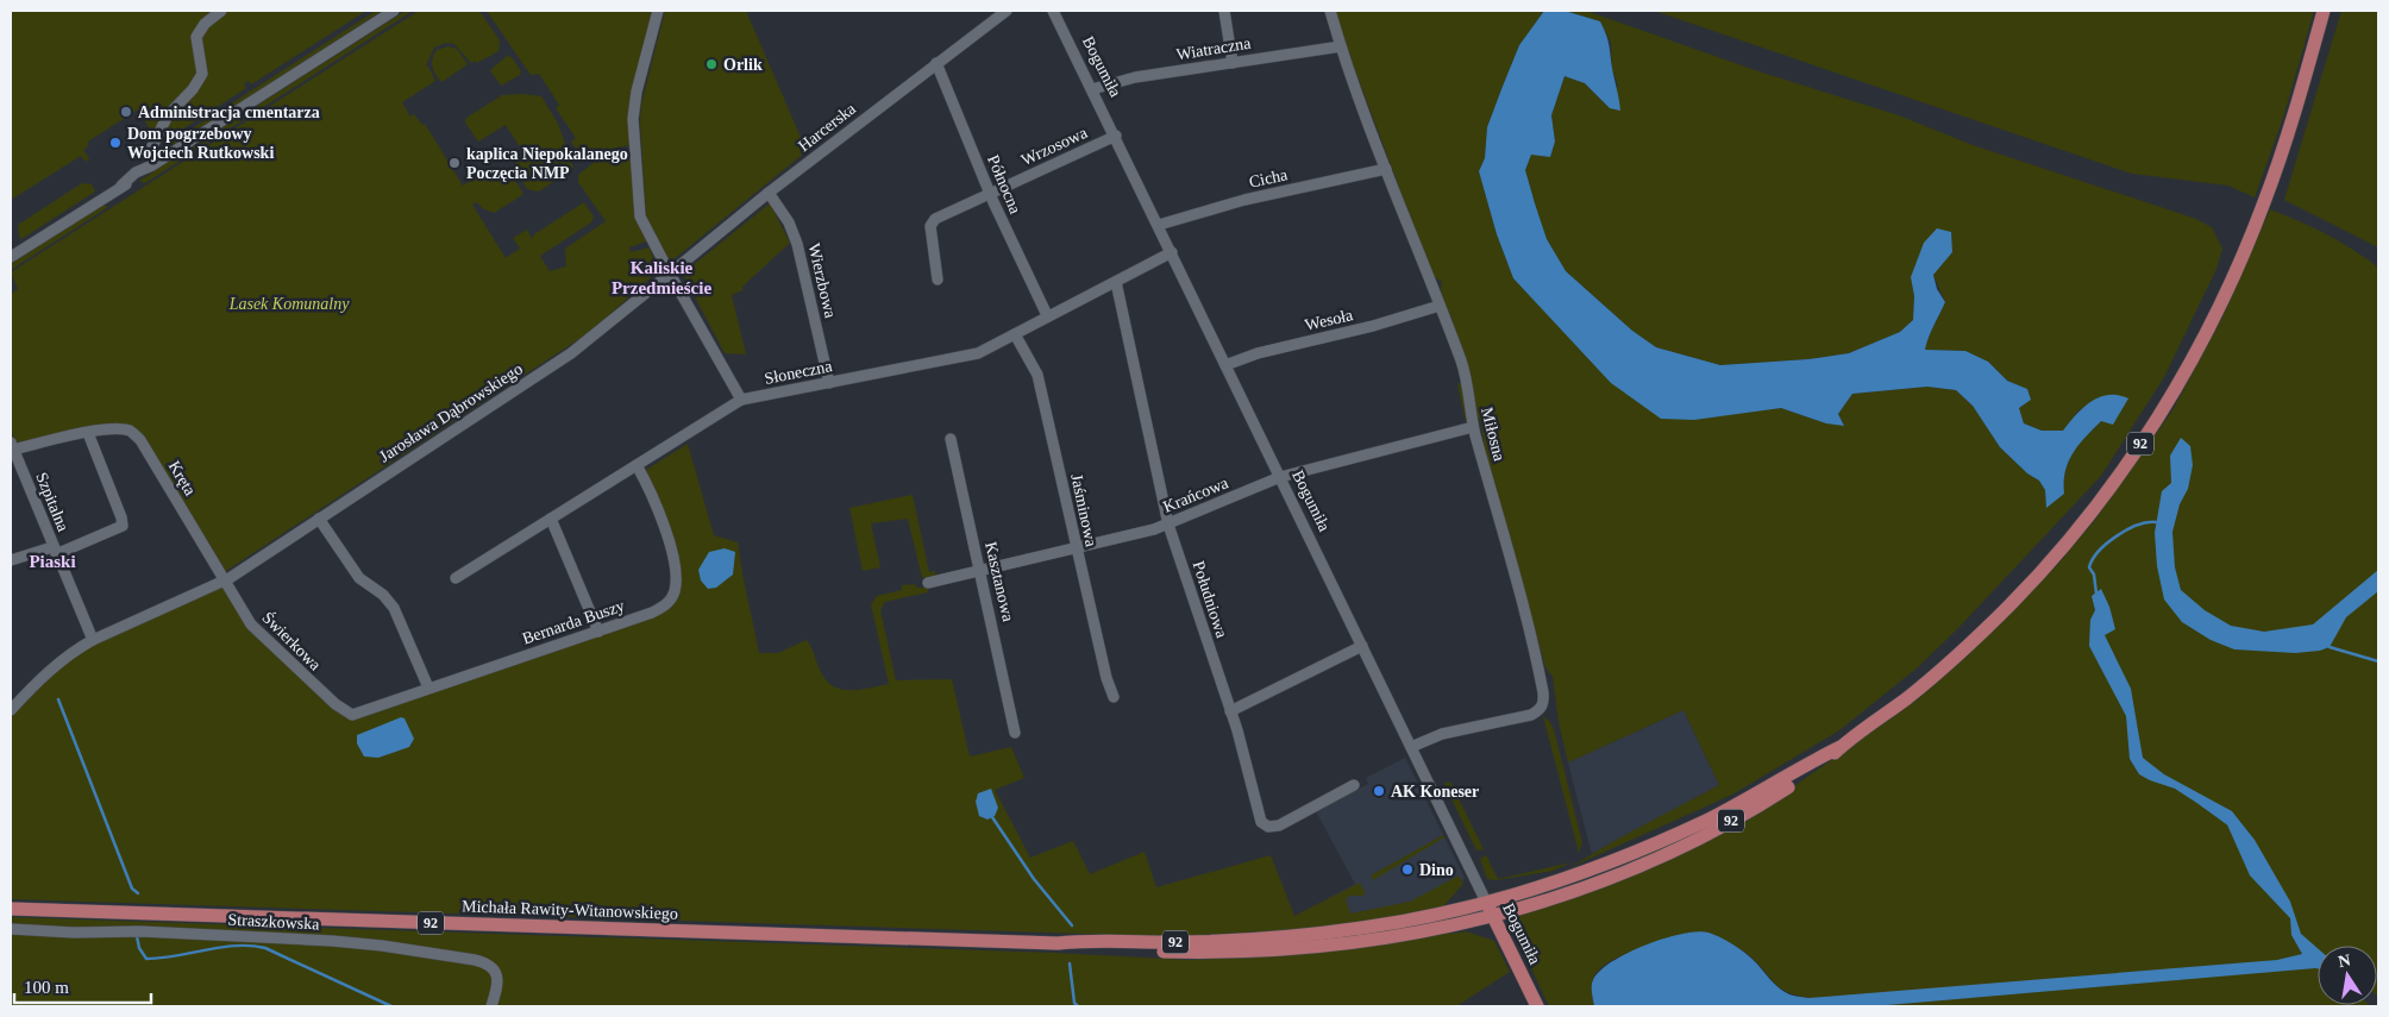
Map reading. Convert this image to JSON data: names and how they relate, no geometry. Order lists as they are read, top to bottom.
{
  "streets": {
    "main road": ["Bogumiła", "92", "Michała Rawity-Witanowskiego"],
    "street": [
      "Wiatraczna",
      "Harcerska",
      "Wrzosowa",
      "Cicha",
      "Północna",
      "Wierzbowa",
      "Wesoła",
      "Słoneczna",
      "Jarosława Dąbrowskiego",
      "Miłosna",
      "Kręta",
      "Krańcowa",
      "Szpitalna",
      "Jaśminowa",
      "Kasztanowa",
      "Południowa",
      "Bernarda Buszy",
      "Świerkowa",
      "Straszkowska"
    ]
  },
  "crossings": [
    ["Wiatraczna", "Bogumiła"],
    ["Wiatraczna", "Miłosna"],
    ["Bogumiła", "Wrzosowa"],
    ["Bogumiła", "Cicha"],
    ["Bogumiła", "Wesoła"],
    ["Bogumiła", "Słoneczna"],
    ["Bogumiła", "Miłosna"],
    ["Bogumiła", "Krańcowa"],
    ["Bogumiła", "Michała Rawity-Witanowskiego"],
    ["Harcerska", "Północna"],
    ["Harcerska", "Wierzbowa"],
    ["Harcerska", "Jarosława Dąbrowskiego"],
    ["Wrzosowa", "Północna"],
    ["Cicha", "Miłosna"],
    ["Północna", "Słoneczna"],
    ["Wierzbowa", "Słoneczna"],
    ["Wesoła", "Miłosna"],
    ["Słoneczna", "Jaśminowa"],
    ["Słoneczna", "Południowa"],
    ["Słoneczna", "Bernarda Buszy"],
    ["Jarosława Dąbrowskiego", "Kręta"],
    ["Jarosława Dąbrowskiego", "Szpitalna"],
    ["Jarosława Dąbrowskiego", "Świerkowa"],
    ["Miłosna", "Krańcowa"],
    ["92", "Michała Rawity-Witanowskiego"],
    ["Kręta", "Szpitalna"],
    ["Kręta", "Świerkowa"],
    ["Krańcowa", "Jaśminowa"],
    ["Krańcowa", "Kasztanowa"],
    ["Krańcowa", "Południowa"],
    ["Bernarda Buszy", "Świerkowa"]
  ],
  "districts": ["Kaliskie Przedmieście", "Piaski"],
  "parks": ["Lasek Komunalny"],
  "places": [
    "Orlik",
    "Administracja cmentarza",
    "Dom pogrzebowy Wojciech Rutkowski",
    "kaplica Niepokalanego Poczęcia NMP",
    "AK Koneser",
    "Dino"
  ],
  "scale_bar": "100 m",
  "north": "top"
}
